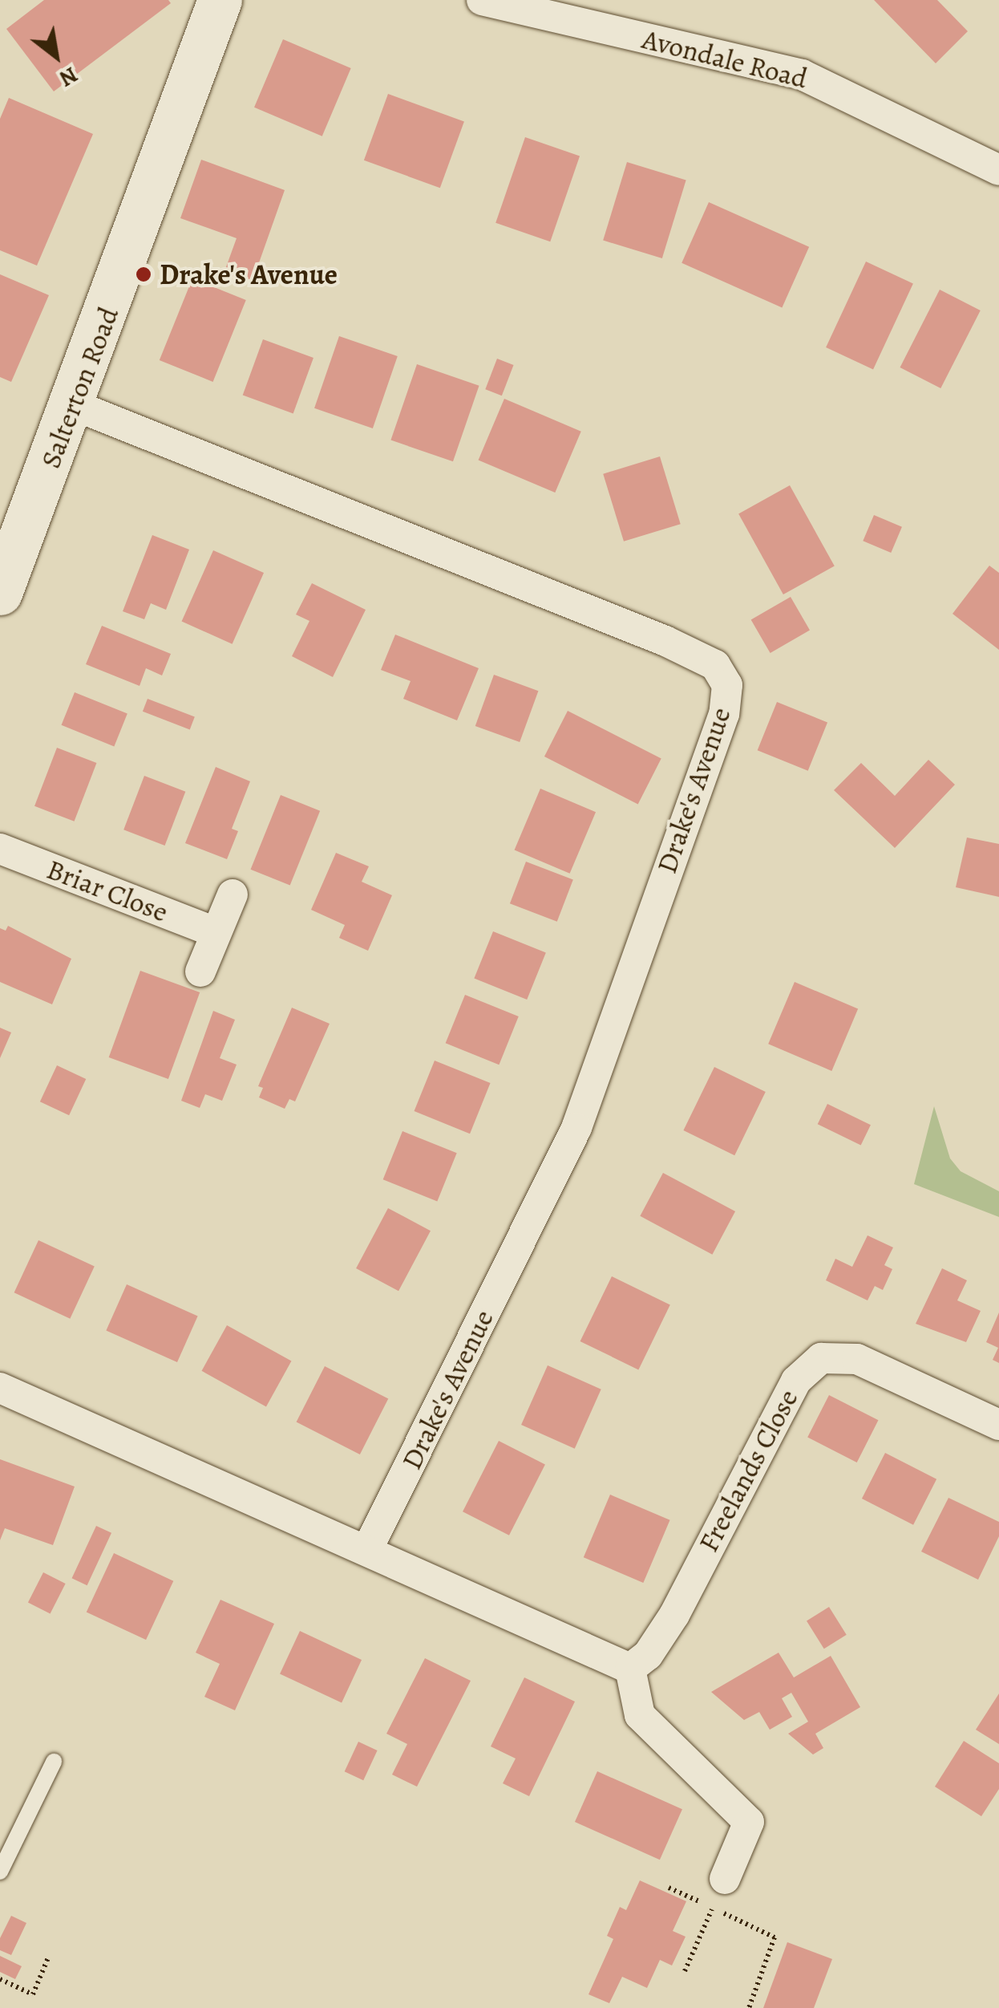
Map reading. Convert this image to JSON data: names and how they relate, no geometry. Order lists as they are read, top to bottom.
{
  "streets": {
    "main road": ["Salterton Road"],
    "street": [
      "Avondale Road",
      "Drake's Avenue",
      "Briar Close",
      "Freelands Close"
    ]
  },
  "crossings": [
    ["Salterton Road", "Drake's Avenue"]
  ],
  "places": ["Drake's Avenue"],
  "north": "bottom right"
}
